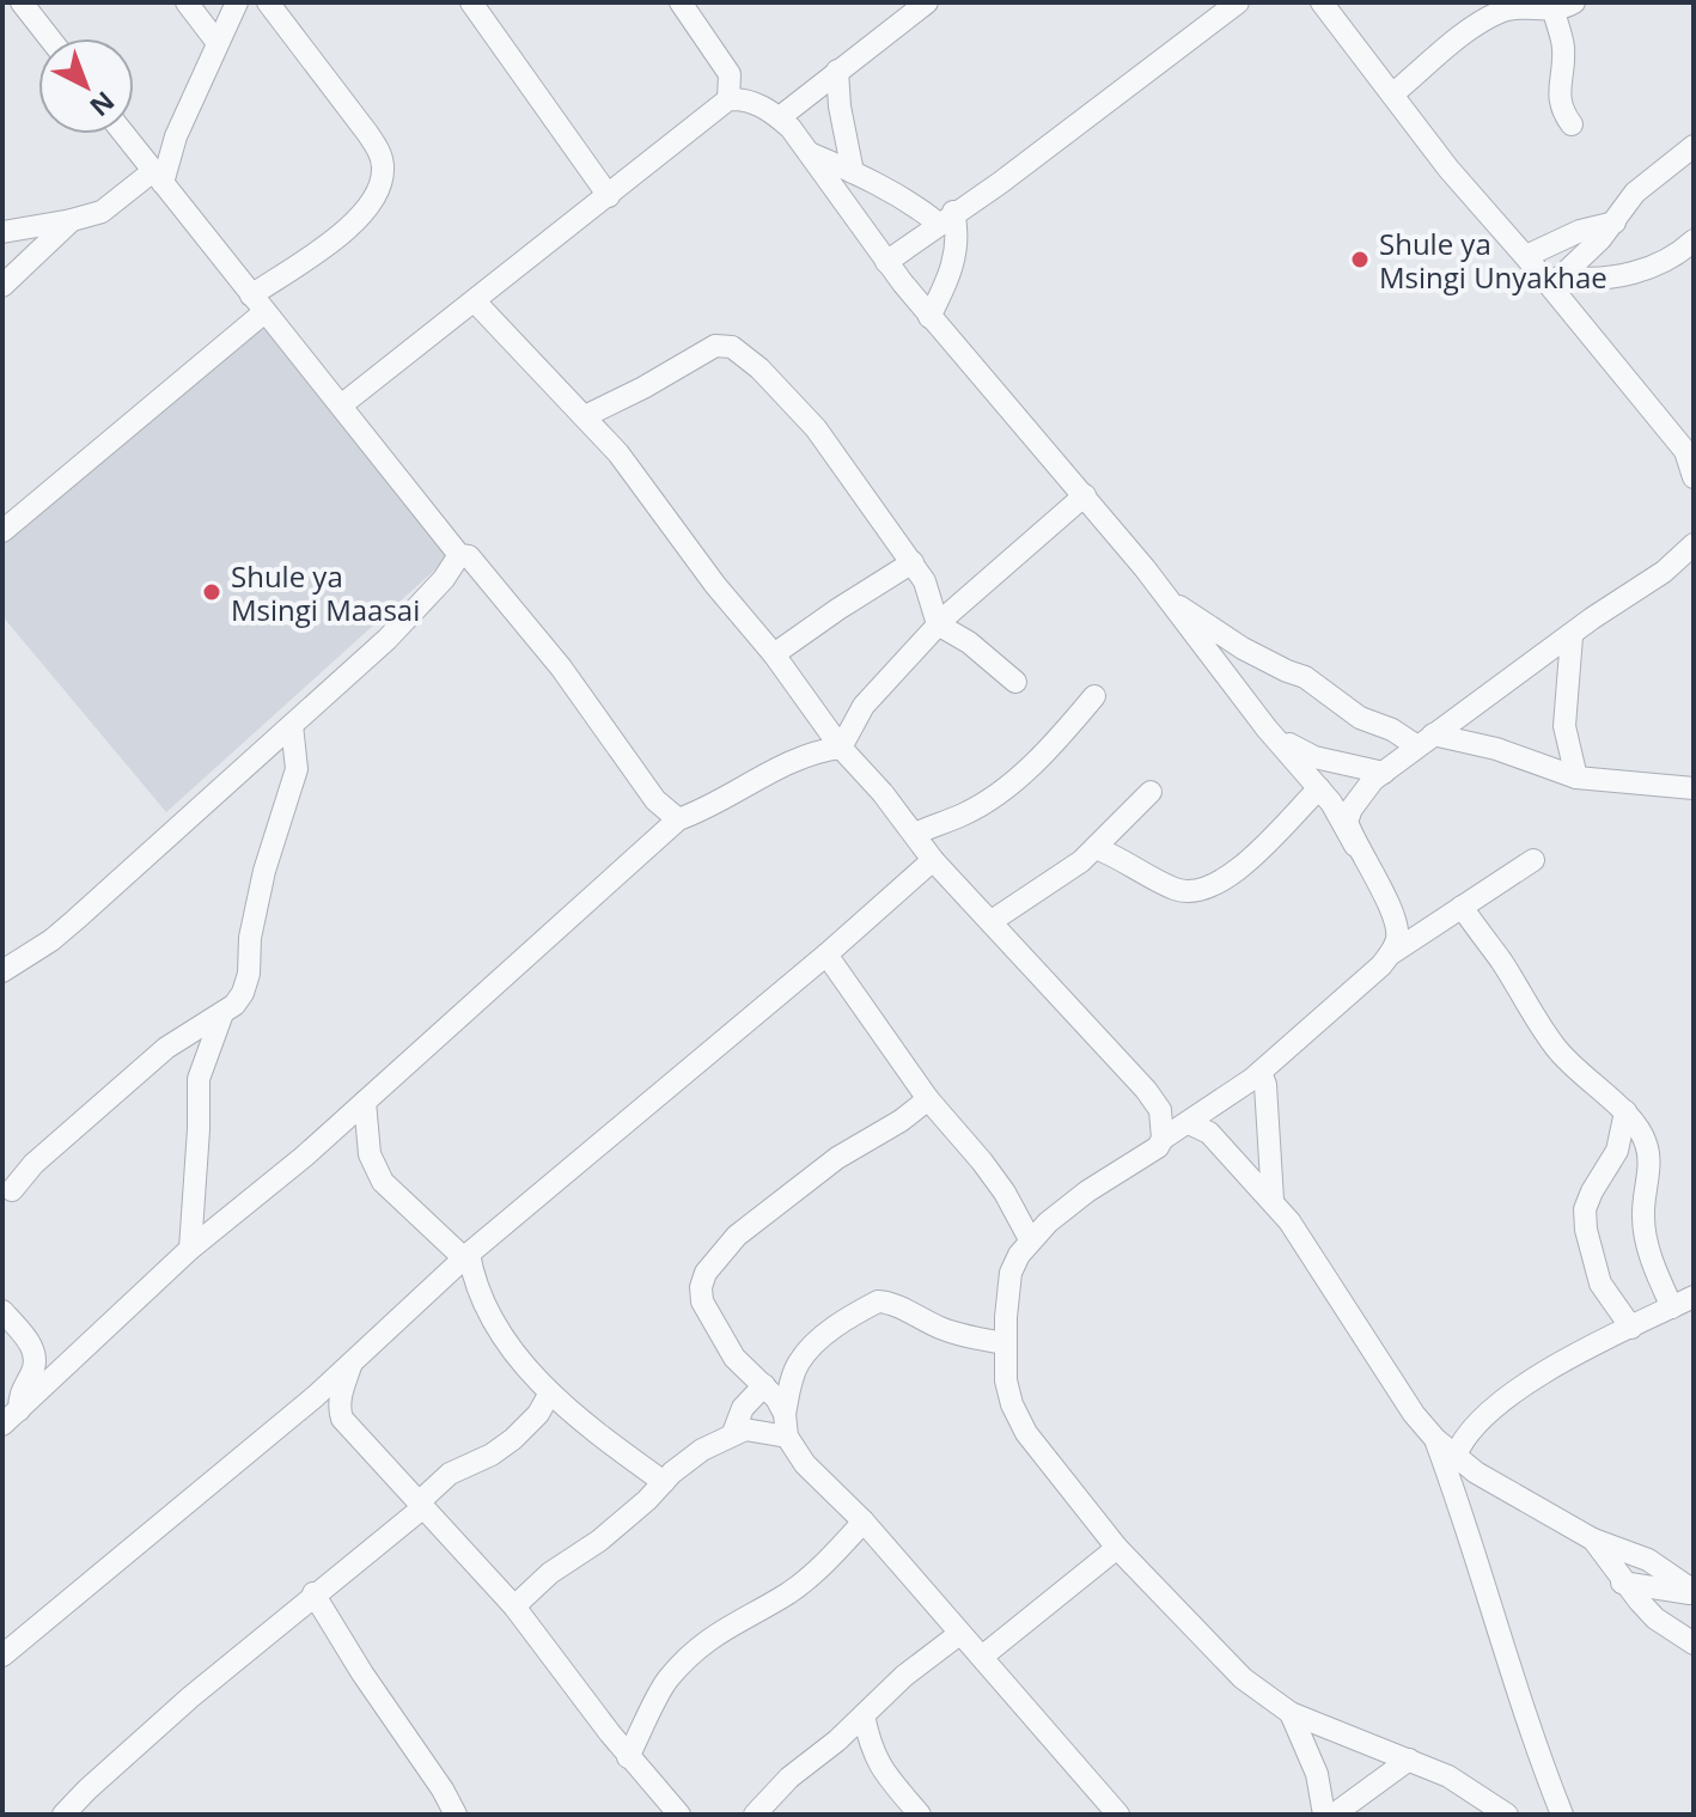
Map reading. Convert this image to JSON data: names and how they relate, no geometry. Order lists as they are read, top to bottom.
{
  "places": ["Shule ya Msingi Unyakhae", "Shule ya Msingi Maasai"],
  "north": "bottom right"
}
